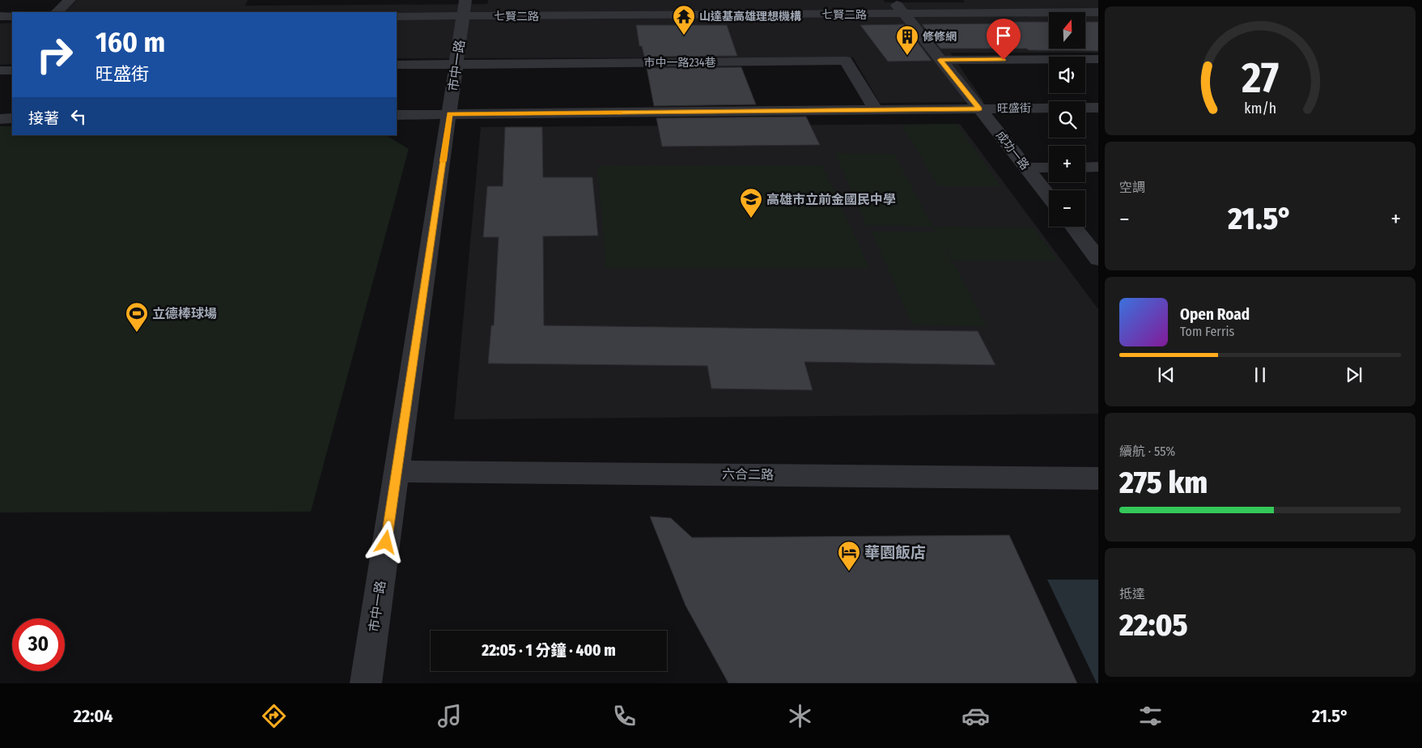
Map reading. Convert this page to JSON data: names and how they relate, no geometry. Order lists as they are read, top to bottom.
{
  "streets": {
    "street": [
      "七賢二路",
      "市中一路234巷",
      "市中一路",
      "旺盛街",
      "成功一路",
      "六合二路"
    ]
  },
  "crossings": [
    ["七賢二路", "市中一路"],
    ["七賢二路", "成功一路"],
    ["市中一路234巷", "市中一路"],
    ["市中一路234巷", "旺盛街"],
    ["市中一路", "旺盛街"],
    ["市中一路", "六合二路"],
    ["旺盛街", "成功一路"]
  ],
  "places": {
    "temple": ["山達基高雄理想機構"],
    "building": ["修修網"],
    "school or university": ["高雄市立前金國民中學"],
    "sports": ["立德棒球場"],
    "hotel": ["華園飯店"]
  },
  "north": "top",
  "page": {
    "map_buttons": ["+", "−"],
    "turn": ["160 m", "旺盛街"],
    "then": "接著",
    "tile": [
      "空調",
      ["續航 · 55%", "275 km"],
      ["抵達", "22:05"]
    ],
    "heat": ["−", "21.5°", "+"],
    "song": ["Open Road", "Tom Ferris"],
    "limit": "30",
    "trip": "22:05 · 1 分鐘 · 400 m",
    "tabs": ["22:04", "21.5°"],
    "gauge": ["27", "km/h"]
  }
}
